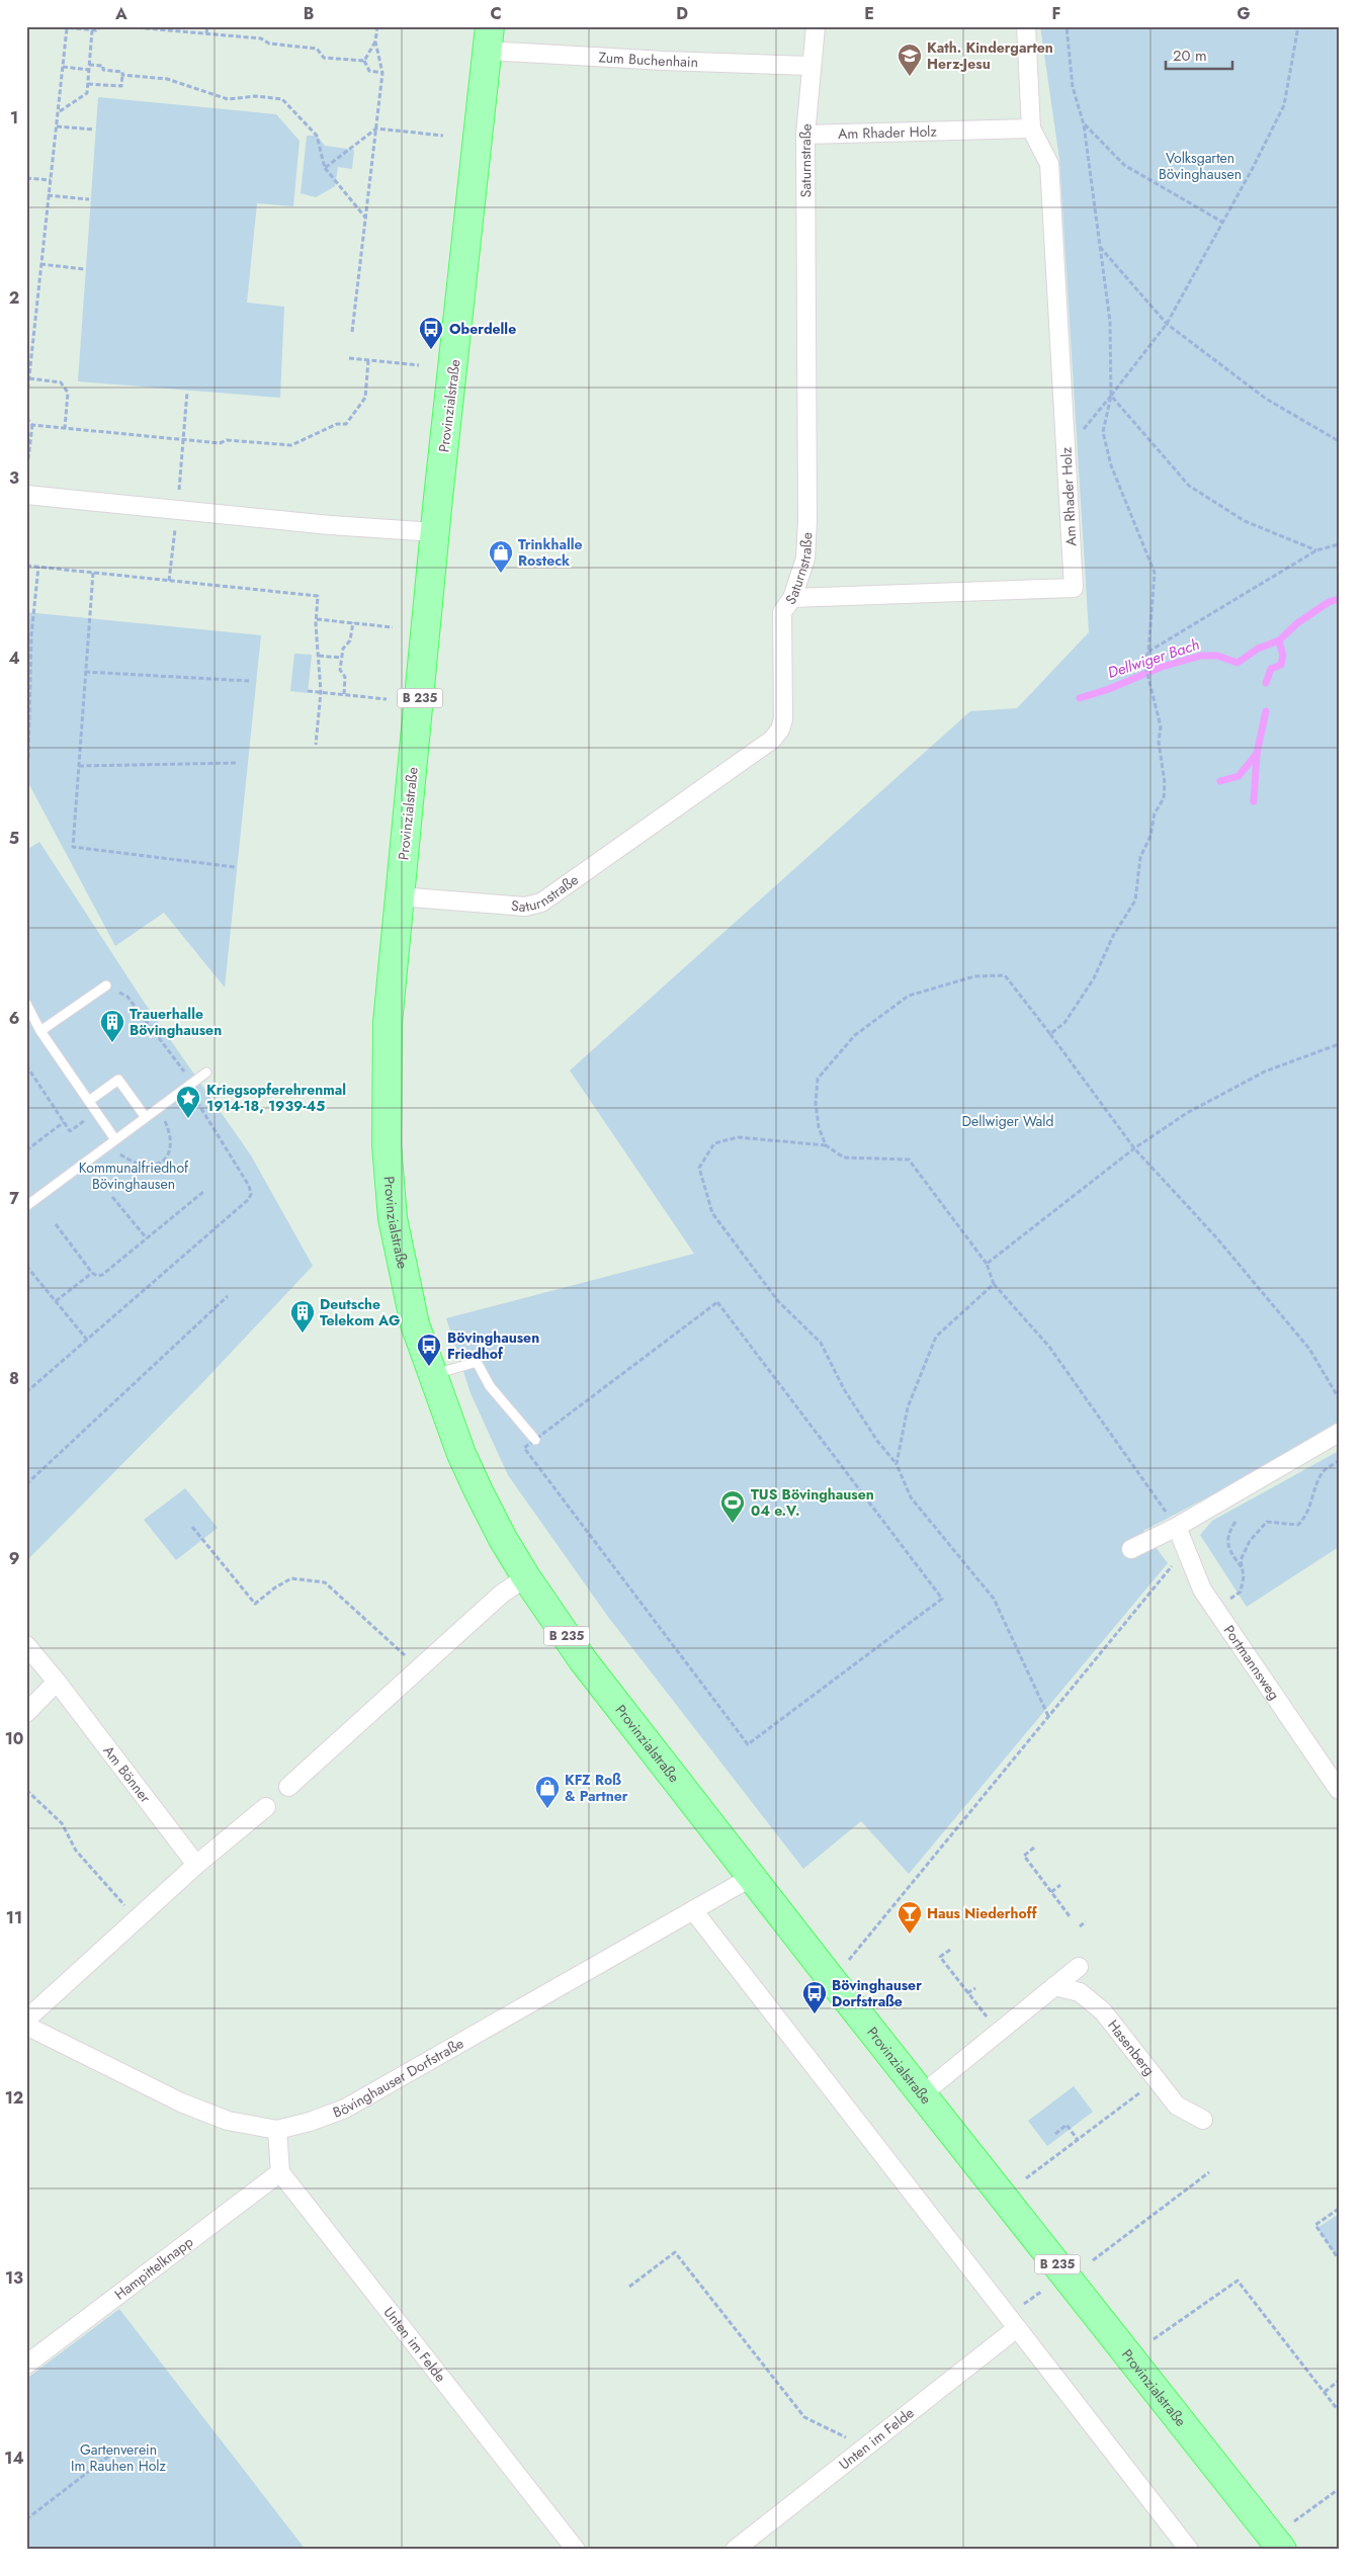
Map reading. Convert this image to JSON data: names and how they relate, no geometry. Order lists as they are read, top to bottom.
{
  "streets": {
    "main road": ["Provinzialstraße", "B 235"],
    "street": [
      "Zum Buchenhain",
      "Am Rhader Holz",
      "Saturnstraße",
      "Portmannsweg",
      "Am Bönner",
      "Hasenberg",
      "Bövinghauser Dorfstraße",
      "Hampittelknapp",
      "Unten im Felde"
    ]
  },
  "crossings": [
    ["Zum Buchenhain", "Saturnstraße"],
    ["Zum Buchenhain", "Provinzialstraße"],
    ["Am Rhader Holz", "Saturnstraße"],
    ["Saturnstraße", "Provinzialstraße"],
    ["Provinzialstraße", "Bövinghauser Dorfstraße"],
    ["Hampittelknapp", "Unten im Felde"]
  ],
  "water": ["Dellwiger Bach"],
  "parks": [
    "Volksgarten Bövinghausen",
    "Dellwiger Wald",
    "Kommunalfriedhof Bövinghausen",
    "Gartenverein Im Rauhen Holz"
  ],
  "places": {
    "school or university": ["Kath. Kindergarten Herz-Jesu"],
    "bus stop": ["Oberdelle", "Bövinghausen Friedhof", "Bövinghauser Dorfstraße"],
    "shop": ["Trinkhalle Rosteck", "KFZ Roß & Partner"],
    "building": ["Trauerhalle Bövinghausen", "Deutsche Telekom AG"],
    "place": ["Kriegsopferehrenmal 1914-18, 1939-45"],
    "sports": ["TUS Bövinghausen 04 e.V."],
    "bar": ["Haus Niederhoff"]
  },
  "scale_bar": "20 m",
  "grid": {
    "columns": [
      "A",
      "B",
      "C",
      "D",
      "E",
      "F",
      "G"
    ],
    "rows": [
      "1",
      "2",
      "3",
      "4",
      "5",
      "6",
      "7",
      "8",
      "9",
      "10",
      "11",
      "12",
      "13",
      "14"
    ]
  }
}
